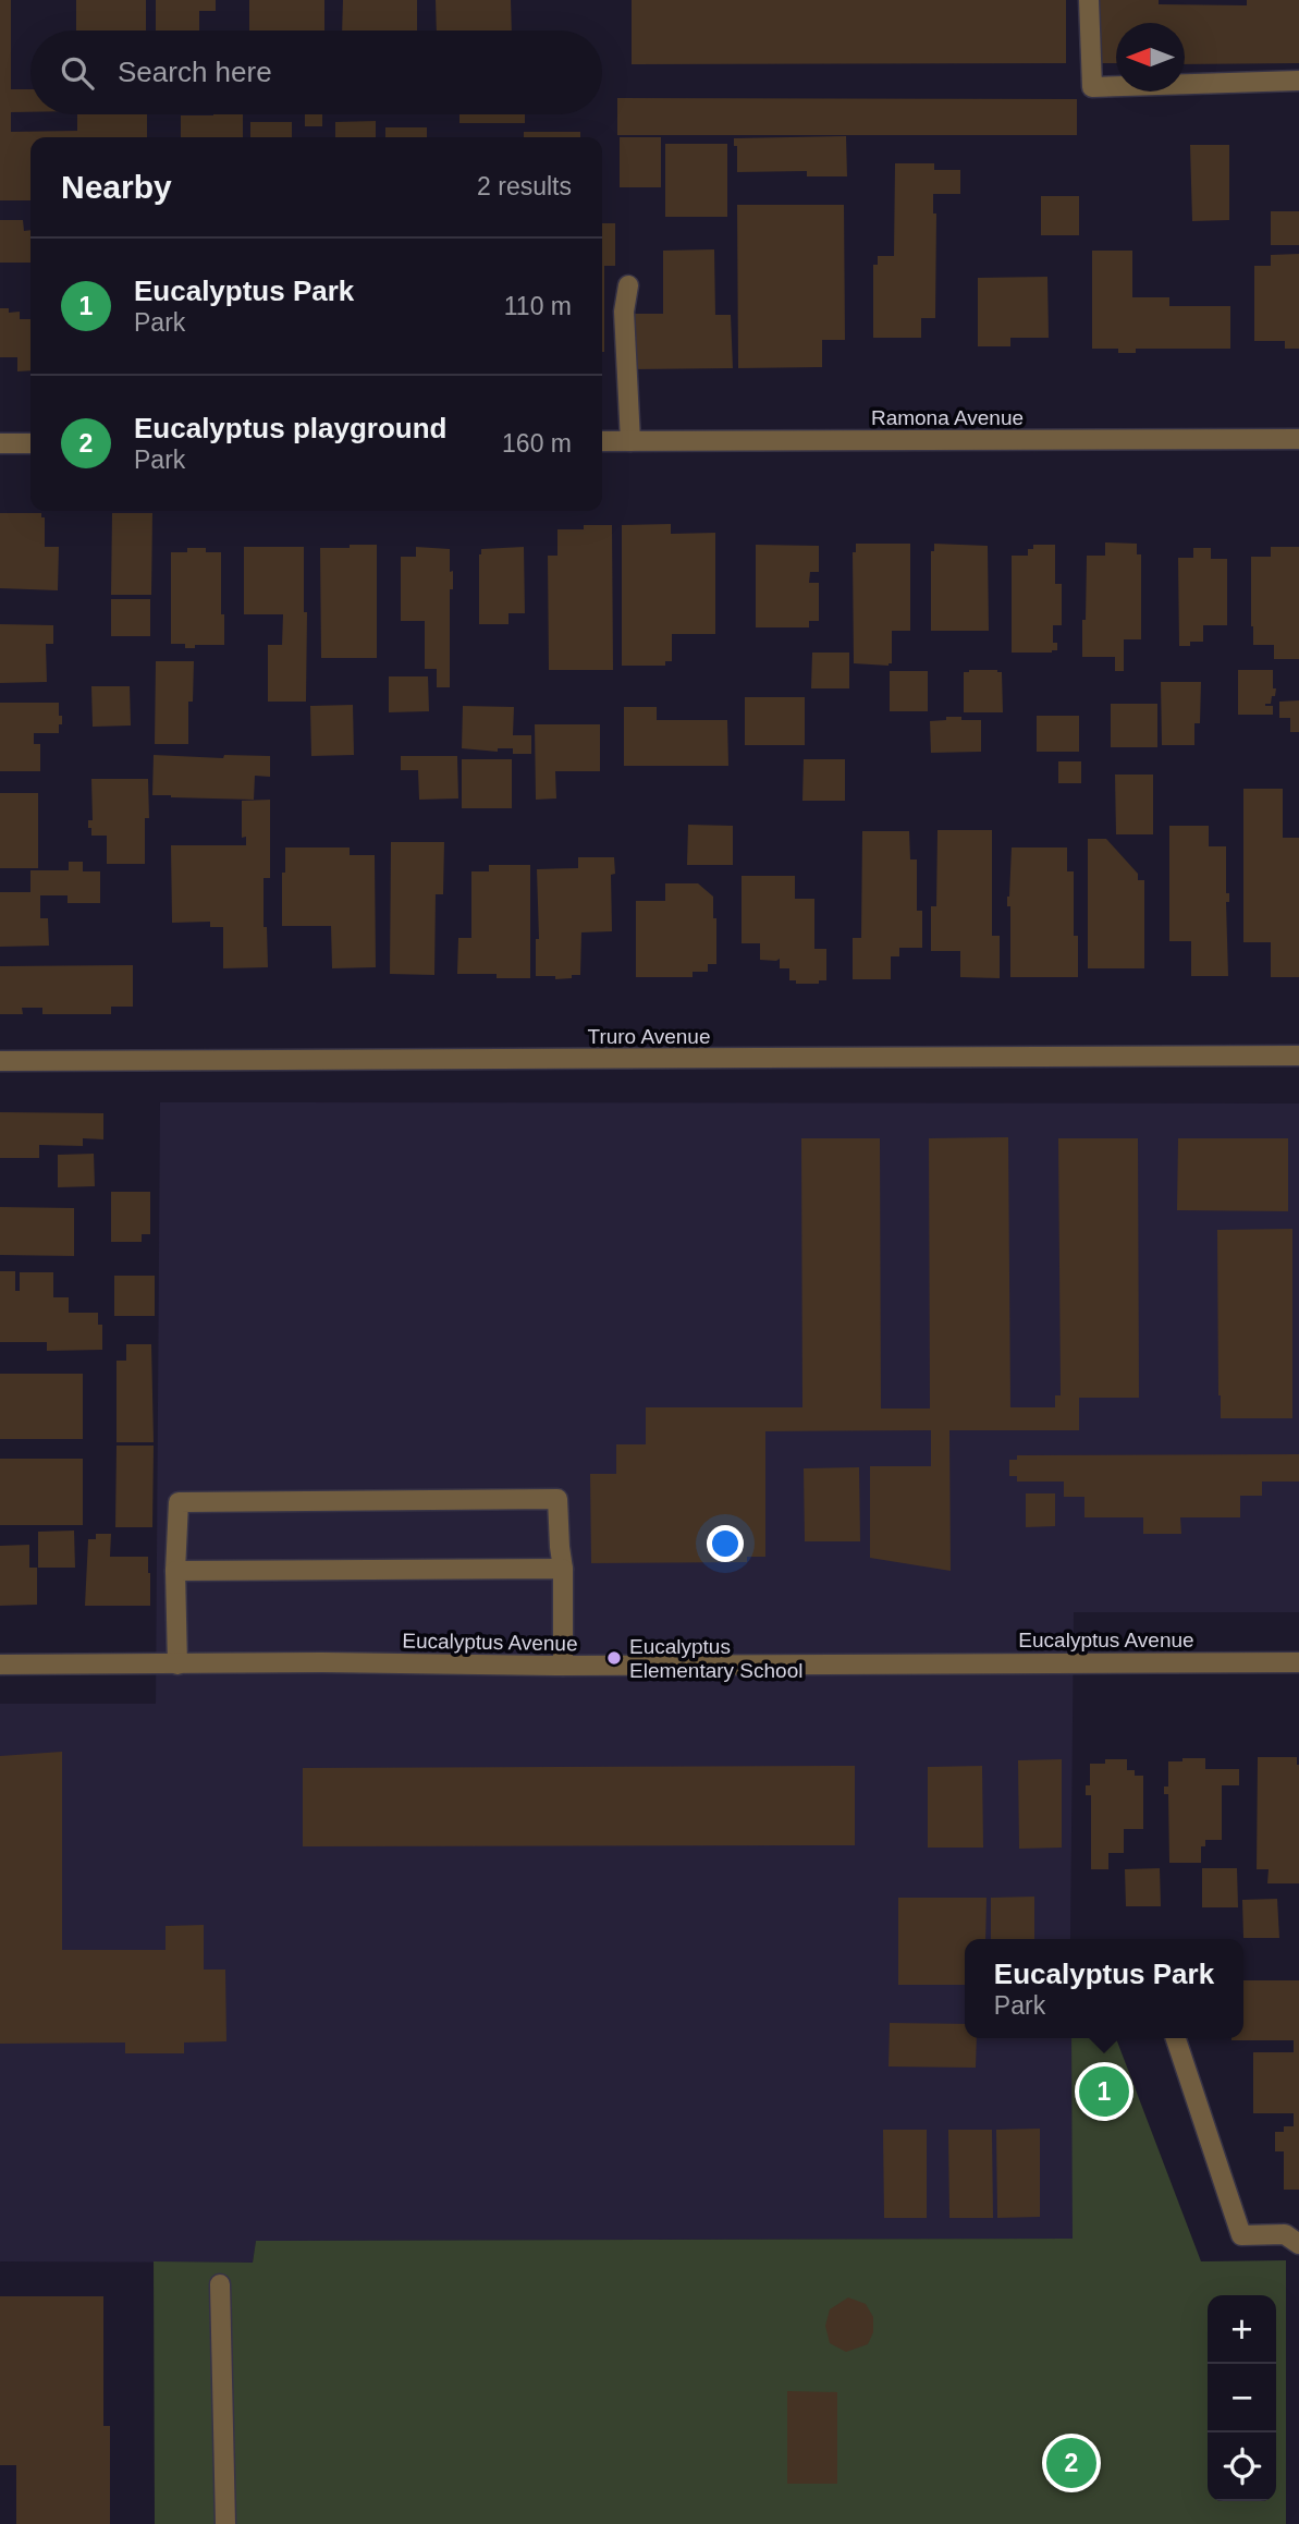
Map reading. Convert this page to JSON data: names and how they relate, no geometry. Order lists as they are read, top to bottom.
{
  "streets": {
    "street": ["Ramona Avenue", "Truro Avenue", "Eucalyptus Avenue"]
  },
  "places": ["Eucalyptus Elementary School"],
  "north": "left",
  "page": {
    "search": "Search here",
    "heading": ["Nearby", "2 results"],
    "list": [
      {
        "mark": "1",
        "name": "Eucalyptus Park",
        "note": "Park",
        "value": "110 m"
      },
      {
        "mark": "2",
        "name": "Eucalyptus playground",
        "note": "Park",
        "value": "160 m"
      }
    ],
    "popup": ["Eucalyptus Park", "Park"],
    "pins": ["1", "2"],
    "map_buttons": ["+", "−"]
  }
}
